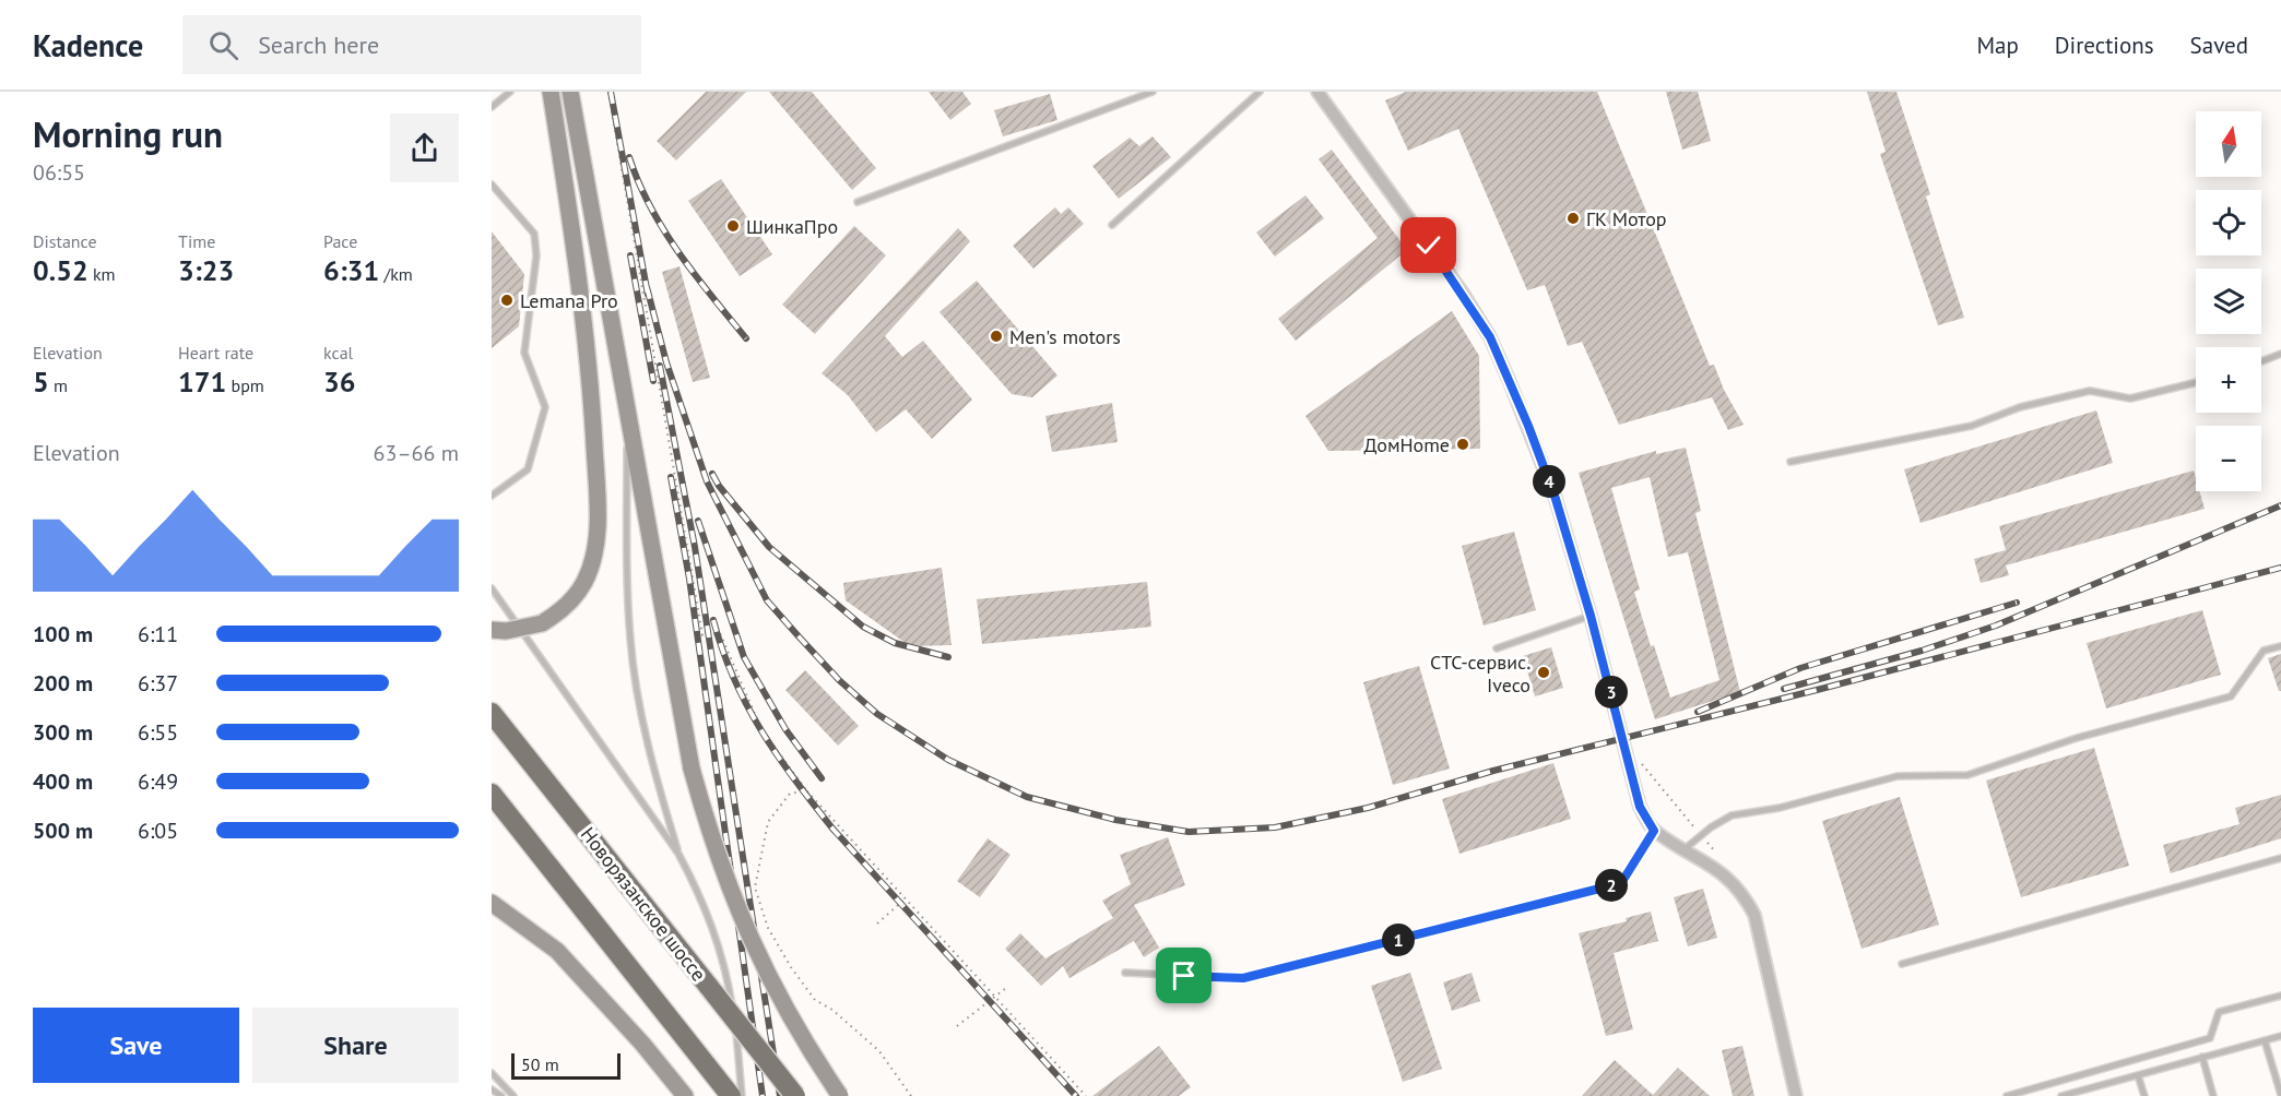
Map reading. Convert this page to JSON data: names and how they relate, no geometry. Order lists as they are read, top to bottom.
{
  "streets": {
    "highway": ["Новорязанское шоссе"]
  },
  "places": [
    "ГК Мотор",
    "ШинкаПро",
    "Lemana Pro",
    "Men's motors",
    "ДомHome",
    "СТС-сервис. Iveco"
  ],
  "scale_bar": "50 m",
  "north": "top",
  "page": {
    "header": "Kadence",
    "search": "Search here",
    "nav": ["Map", "Directions", "Saved"],
    "heading": ["Morning run", "06:55"],
    "map_buttons": ["+", "−"],
    "stats": [
      ["Distance", "0.52 km"],
      ["Time", "3:23"],
      ["Pace", "6:31 /km"],
      ["Elevation", "5 m"],
      ["Heart rate", "171 bpm"],
      ["kcal", "36"]
    ],
    "chart": ["Elevation", "63–66 m"],
    "pins": [
      "4",
      "3",
      "2",
      "1"
    ],
    "list": [
      {
        "name": "100 m",
        "note": "6:11"
      },
      {
        "name": "200 m",
        "note": "6:37"
      },
      {
        "name": "300 m",
        "note": "6:55"
      },
      {
        "name": "400 m",
        "note": "6:49"
      },
      {
        "name": "500 m",
        "note": "6:05"
      }
    ],
    "buttons": ["Save", "Share"],
    "scale": "50 m"
  }
}
